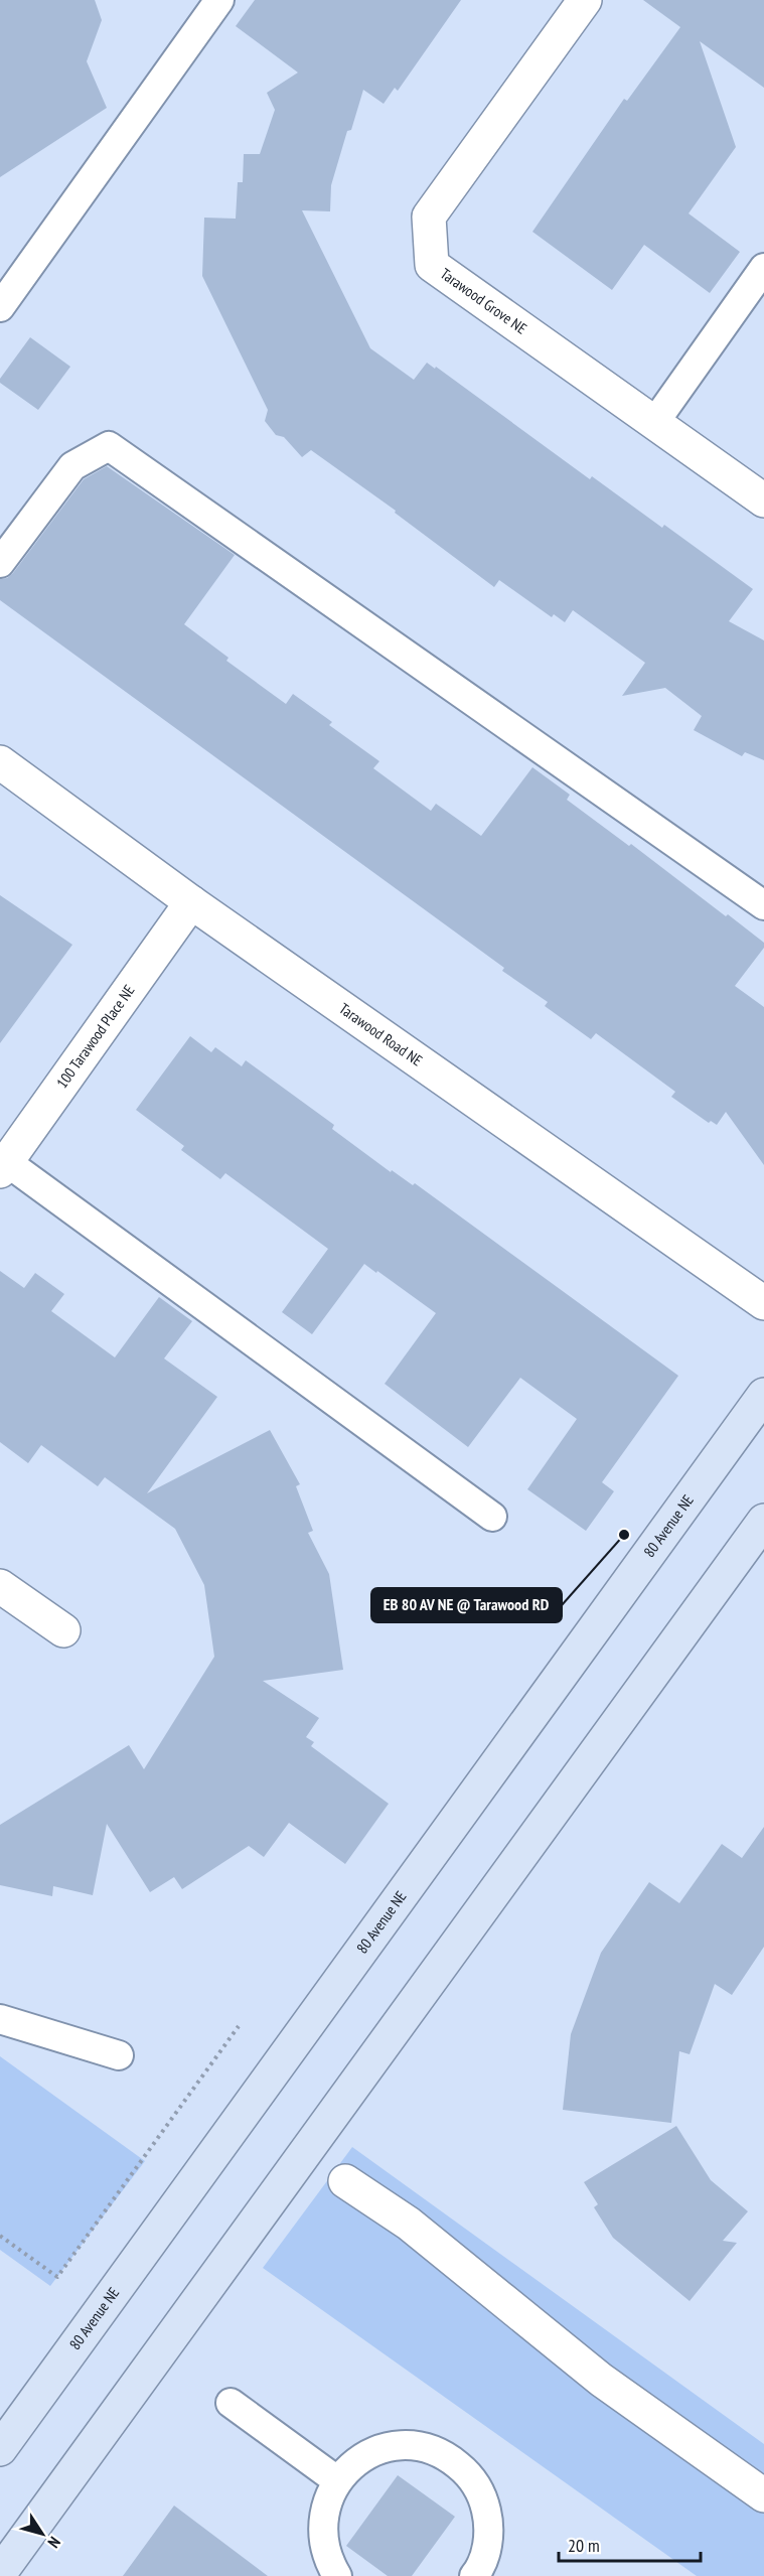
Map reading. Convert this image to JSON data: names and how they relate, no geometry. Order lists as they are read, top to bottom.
{
  "streets": {
    "street": [
      "Tarawood Grove NE",
      "Tarawood Road NE",
      "100 Tarawood Place NE",
      "80 Avenue NE"
    ]
  },
  "crossings": [
    ["Tarawood Road NE", "100 Tarawood Place NE"]
  ],
  "places": ["EB 80 AV NE @ Tarawood RD"],
  "scale_bar": "20 m",
  "north": "bottom right"
}
